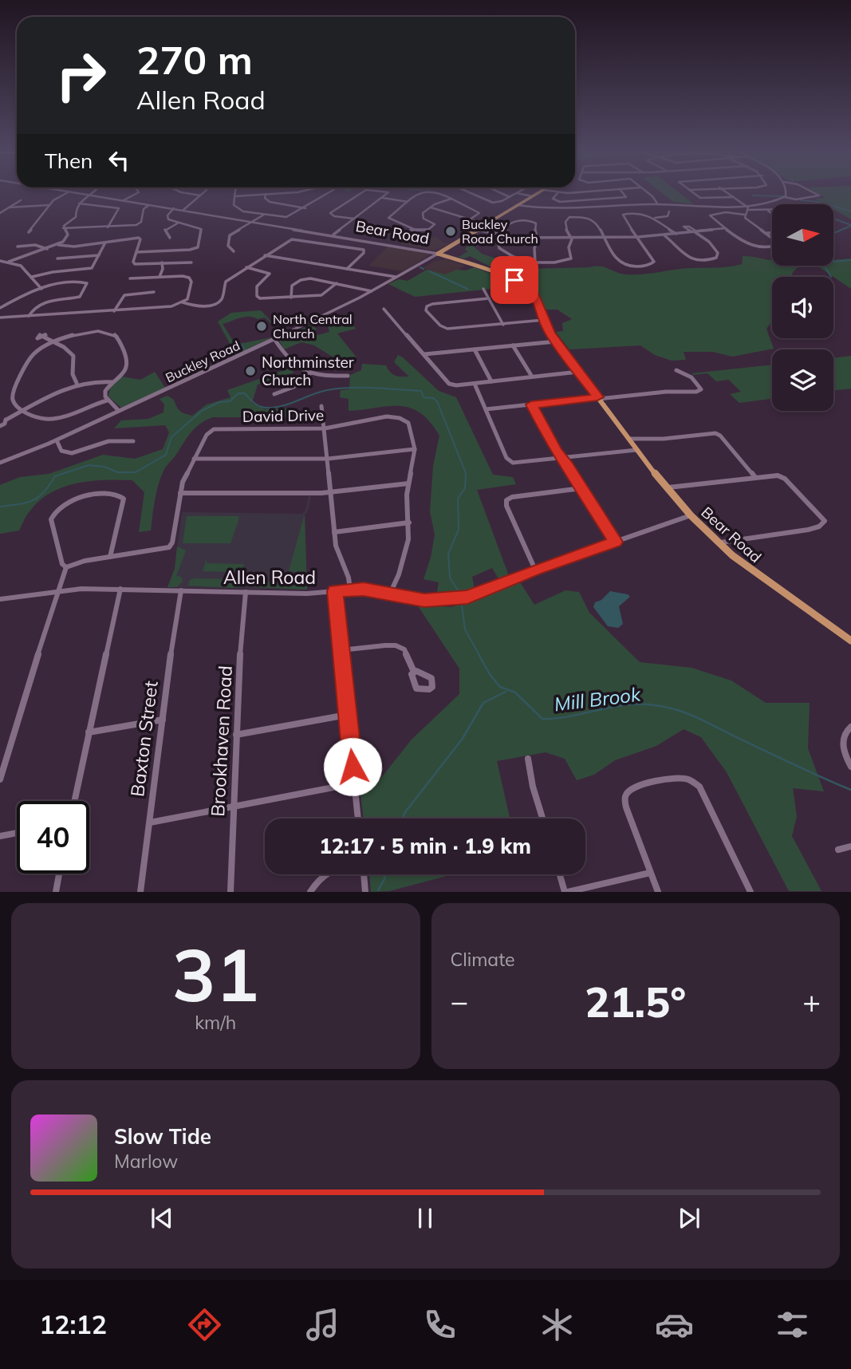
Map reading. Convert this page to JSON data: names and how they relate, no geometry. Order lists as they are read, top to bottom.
{
  "streets": {
    "main road": ["Bear Road", "Buckley Road"],
    "street": [
      "David Drive",
      "Allen Road",
      "Baxton Street",
      "Brookhaven Road"
    ]
  },
  "crossings": [
    ["Bear Road", "Buckley Road"],
    ["Bear Road", "Allen Road"],
    ["David Drive", "Allen Road"],
    ["Allen Road", "Baxton Street"],
    ["Allen Road", "Brookhaven Road"]
  ],
  "water": ["Mill Brook"],
  "places": ["Buckley Road Church", "North Central Church", "Northminster Church"],
  "north": "right",
  "page": {
    "turn": ["270 m", "Allen Road"],
    "then": "Then",
    "limit": "40",
    "trip": "12:17 · 5 min · 1.9 km",
    "tile": [
      ["31", "km/h"],
      "Climate"
    ],
    "heat": ["−", "21.5°", "+"],
    "song": ["Slow Tide", "Marlow"],
    "tabs": "12:12"
  }
}
